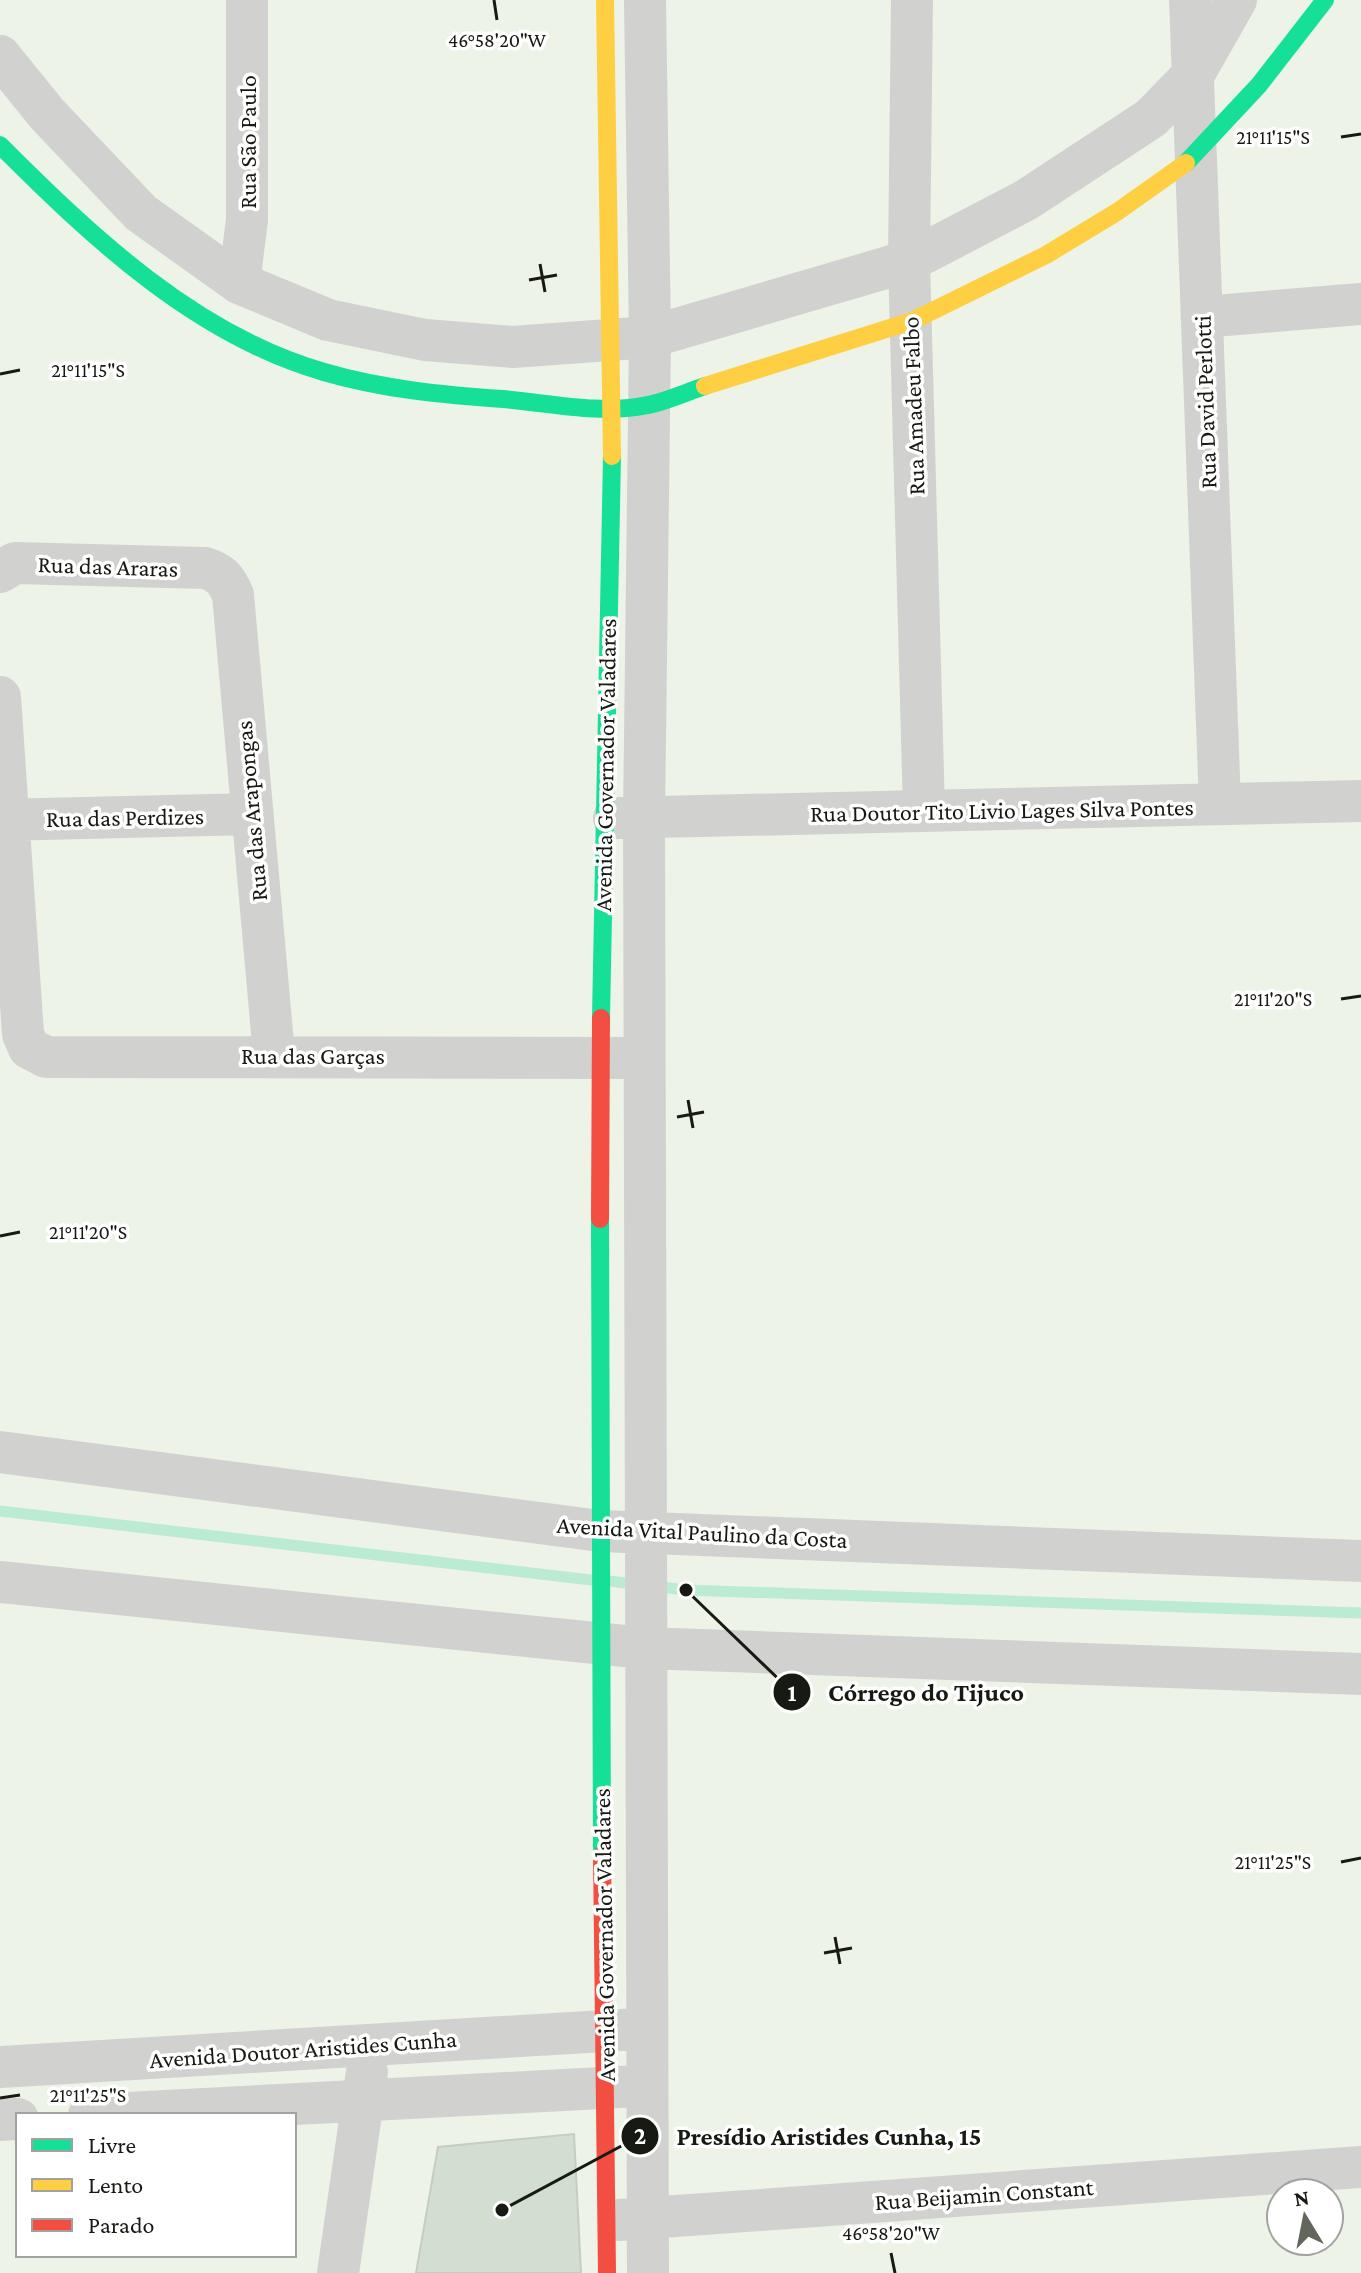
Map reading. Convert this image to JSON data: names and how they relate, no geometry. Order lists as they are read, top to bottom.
{
  "streets": {
    "street": [
      "Rua São Paulo",
      "Rua David Perlotti",
      "Rua Amadeu Falbo",
      "Rua das Araras",
      "Avenida Governador Valadares",
      "Rua Doutor Tito Livio Lages Silva Pontes",
      "Rua das Arapongas",
      "Rua das Perdizes",
      "Rua das Garças",
      "Avenida Vital Paulino da Costa",
      "Avenida Doutor Aristides Cunha",
      "Rua Beijamin Constant"
    ]
  },
  "crossings": [
    ["Rua David Perlotti", "Rua Doutor Tito Livio Lages Silva Pontes"],
    ["Rua Amadeu Falbo", "Rua Doutor Tito Livio Lages Silva Pontes"],
    ["Rua das Araras", "Rua das Arapongas"],
    ["Avenida Governador Valadares", "Rua Doutor Tito Livio Lages Silva Pontes"],
    ["Avenida Governador Valadares", "Rua das Garças"],
    ["Avenida Governador Valadares", "Avenida Vital Paulino da Costa"],
    ["Avenida Governador Valadares", "Avenida Doutor Aristides Cunha"],
    ["Avenida Governador Valadares", "Rua Beijamin Constant"],
    ["Rua das Arapongas", "Rua das Perdizes"],
    ["Rua das Arapongas", "Rua das Garças"],
    ["Rua das Perdizes", "Rua das Garças"]
  ],
  "places": ["Córrego do Tijuco", "Presídio Aristides Cunha, 15"],
  "legend": ["Livre", "Lento", "Parado"],
  "north": "top",
  "coordinates": [
    "46°58'20\"W",
    "21°11'15\"S",
    "21°11'20\"S",
    "21°11'25\"S"
  ]
}
